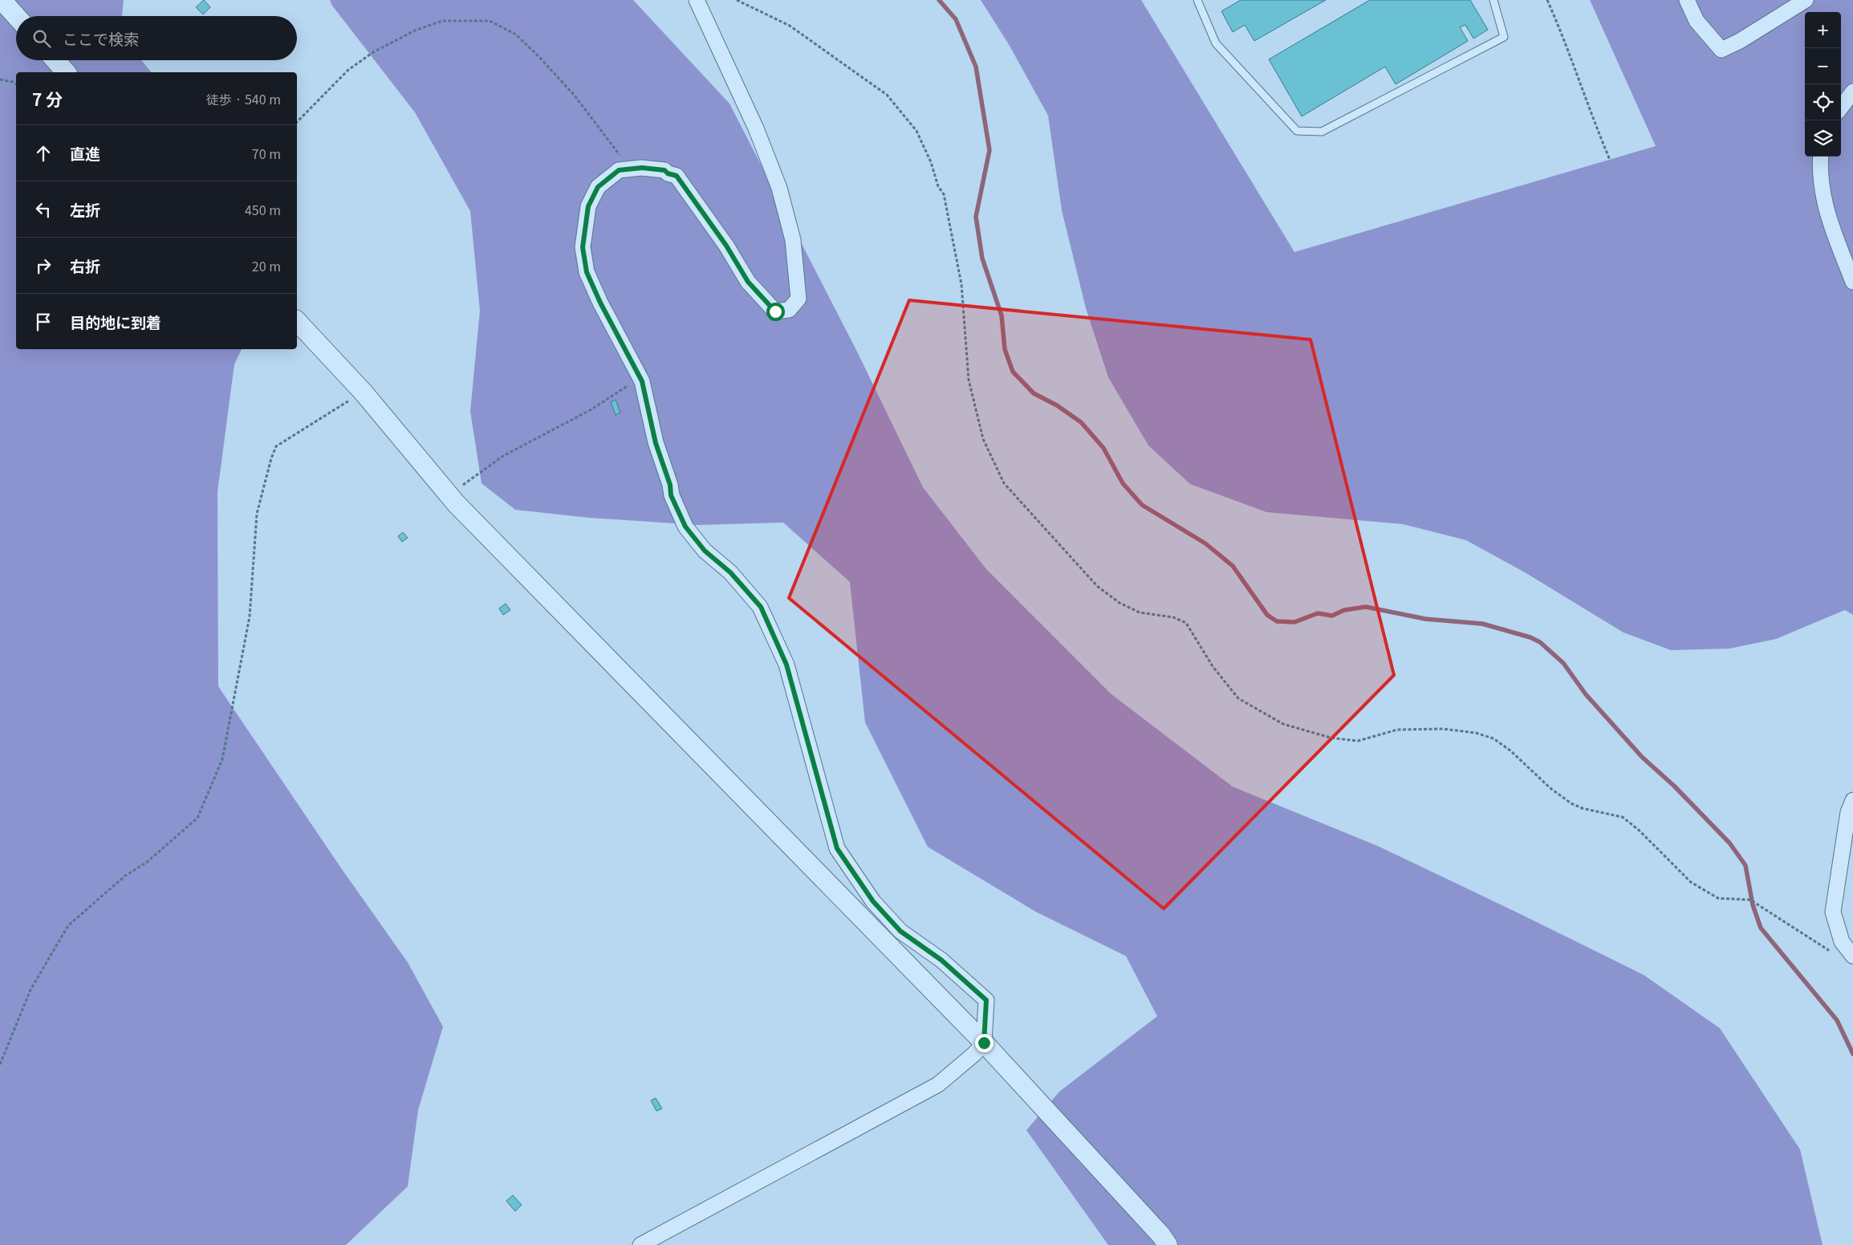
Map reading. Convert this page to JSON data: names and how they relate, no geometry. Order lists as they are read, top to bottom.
{
  "page": {
    "map_buttons": ["+", "−"],
    "search": "ここで検索",
    "heading": ["7 分", "徒歩 · 540 m"],
    "list": [
      ["直進", "70 m"],
      ["左折", "450 m"],
      ["右折", "20 m"],
      "目的地に到着"
    ]
  }
}
